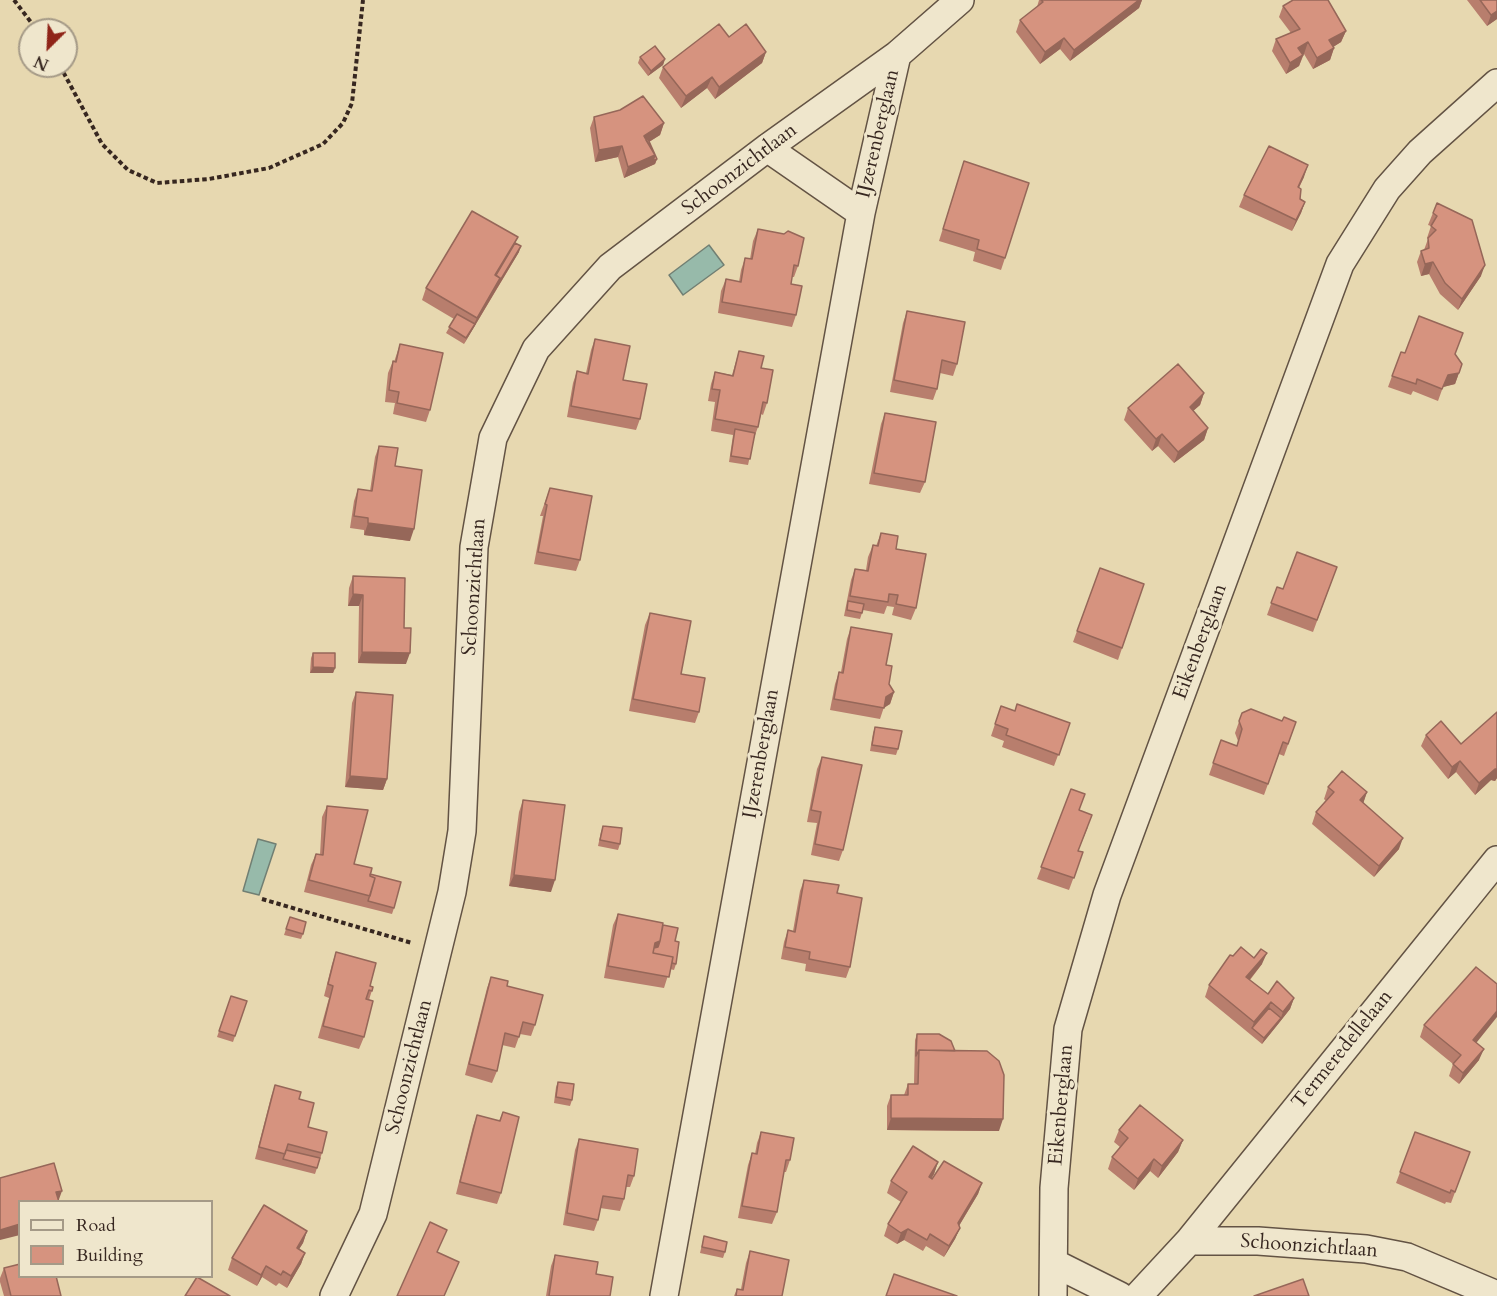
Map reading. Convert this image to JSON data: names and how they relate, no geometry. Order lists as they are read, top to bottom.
{
  "streets": {
    "street": [
      "IJzerenberglaan",
      "Schoonzichtlaan",
      "Eikenberglaan",
      "Termeredellelaan"
    ]
  },
  "crossings": [
    ["IJzerenberglaan", "Schoonzichtlaan"],
    ["Schoonzichtlaan", "Termeredellelaan"]
  ],
  "legend": ["Road", "Building"],
  "north": "bottom left"
}
